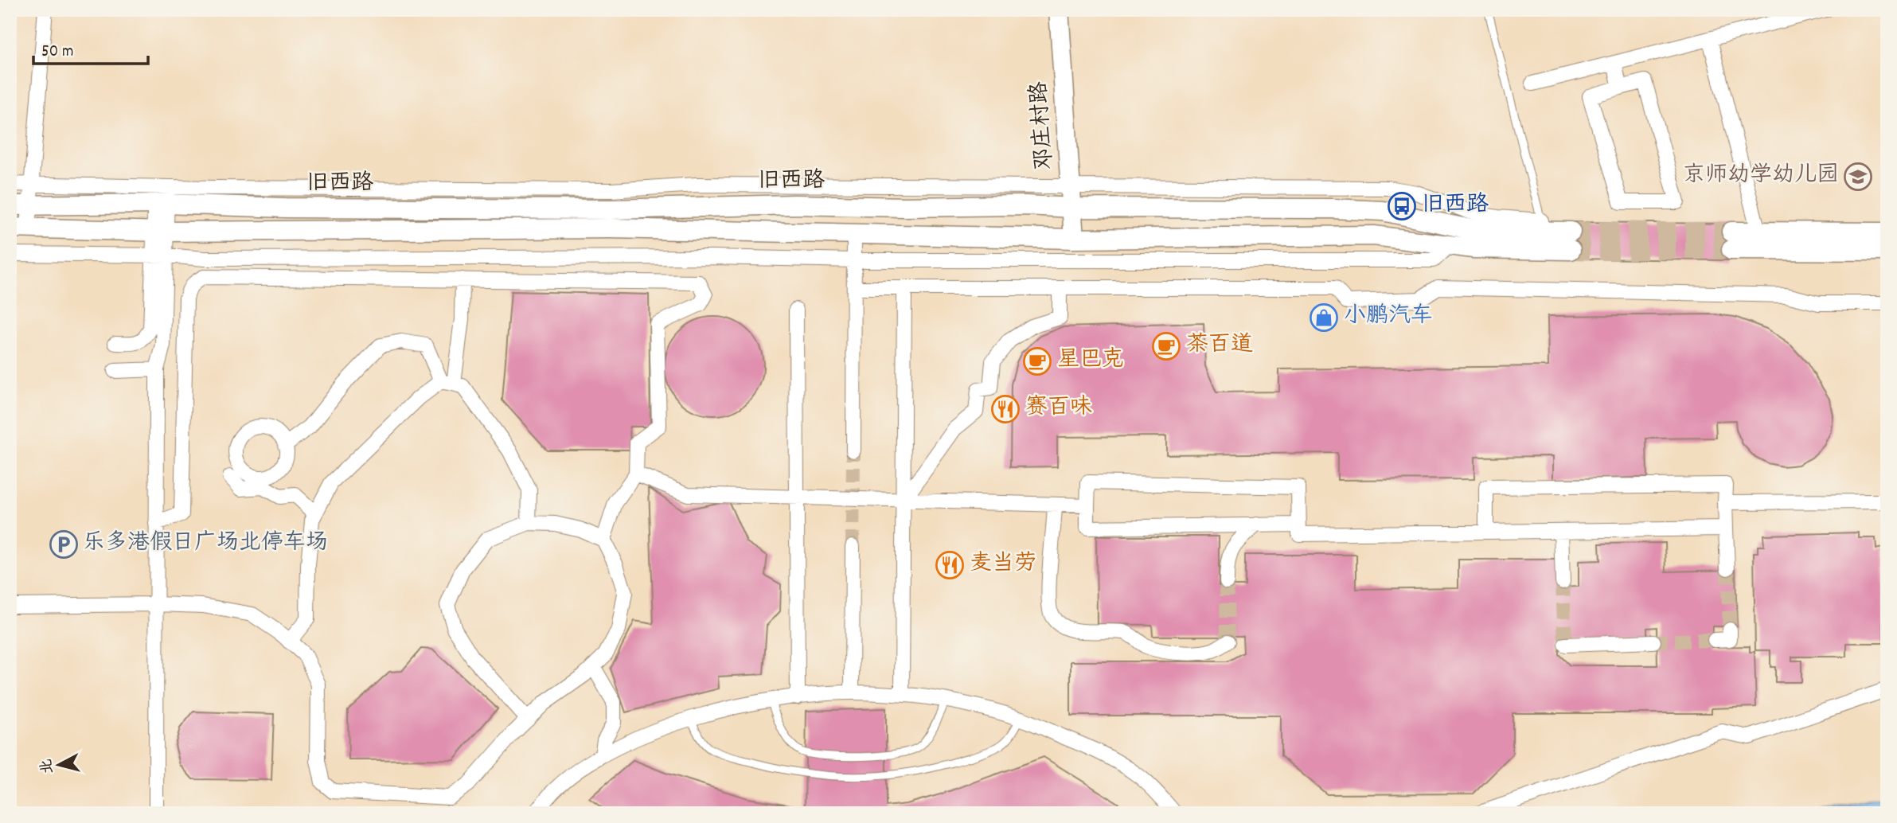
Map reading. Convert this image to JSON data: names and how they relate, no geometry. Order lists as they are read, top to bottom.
{
  "streets": {
    "main road": ["邓庄村路", "旧西路"]
  },
  "crossings": [
    ["邓庄村路", "旧西路"]
  ],
  "places": {
    "school or university": ["京师幼学幼儿园"],
    "bus stop": ["旧西路"],
    "shop": ["小鹏汽车"],
    "cafe": ["茶百道", "星巴克"],
    "restaurant": ["赛百味", "麦当劳"],
    "parking": ["乐多港假日广场北停车场"]
  },
  "scale_bar": "50 m",
  "north": "left"
}
